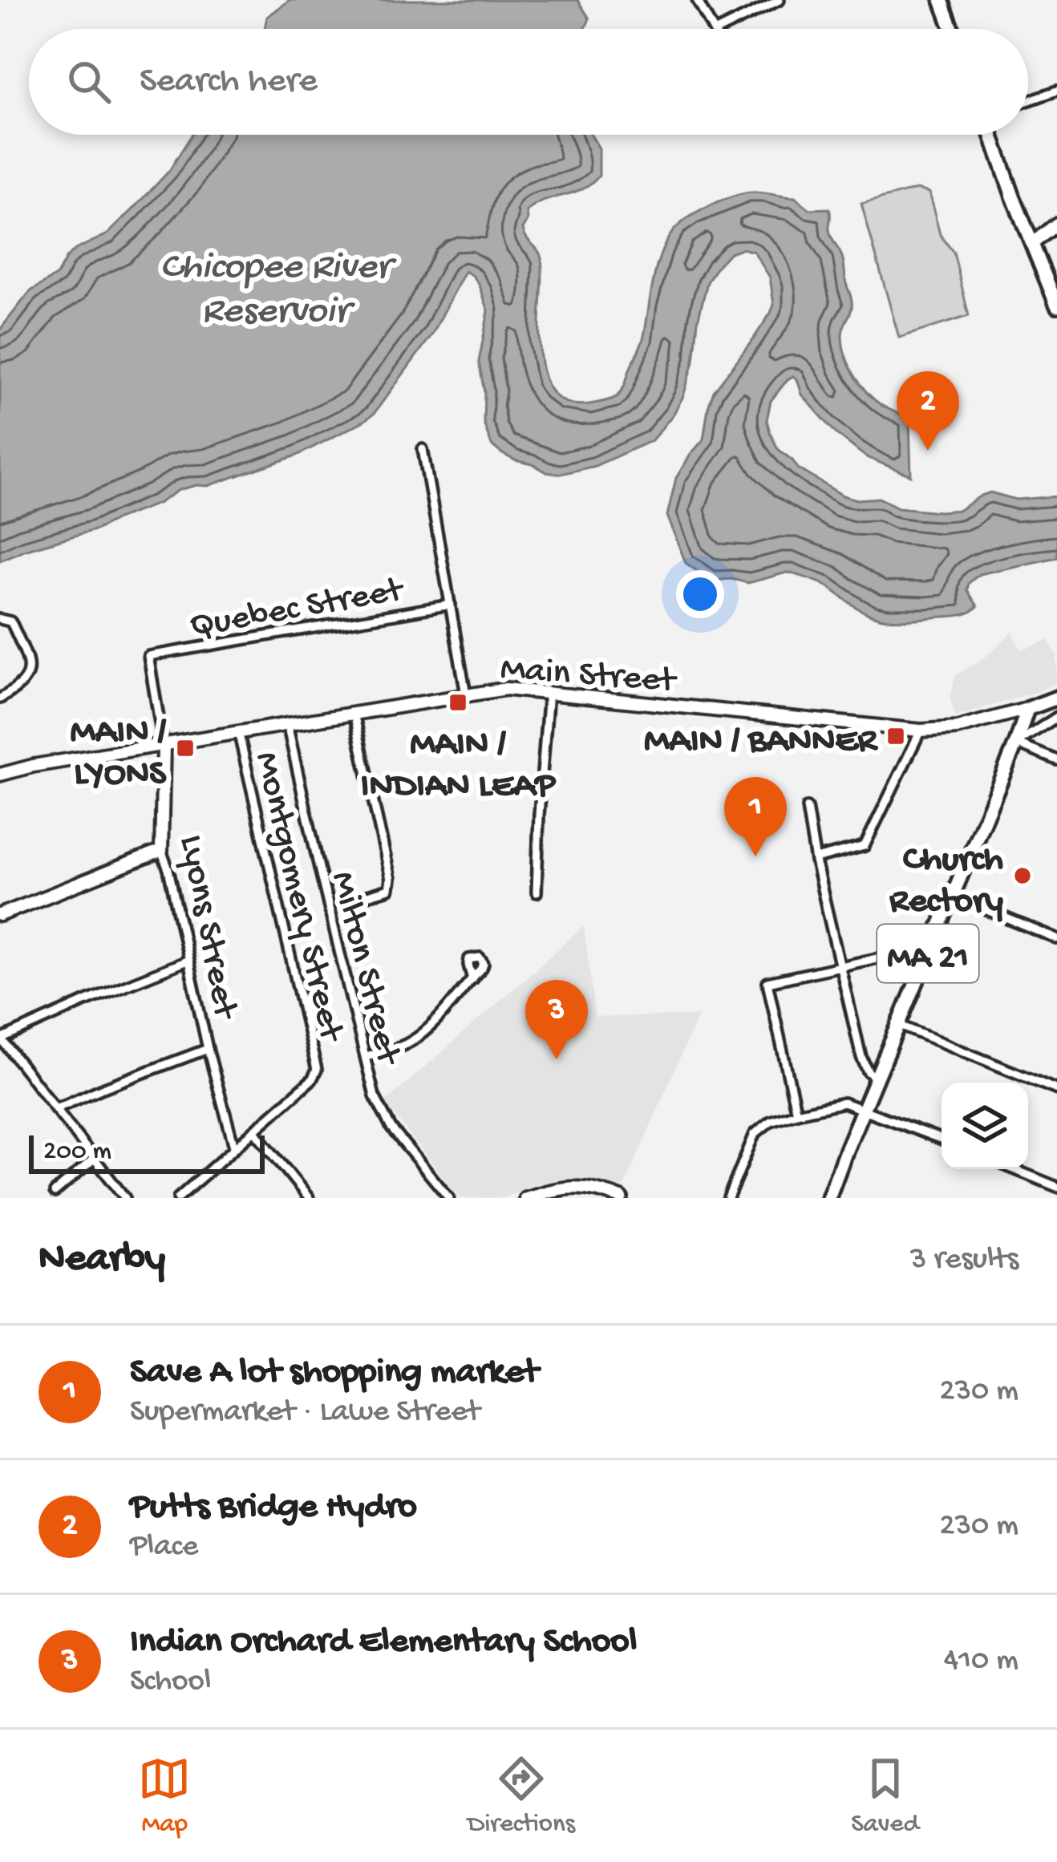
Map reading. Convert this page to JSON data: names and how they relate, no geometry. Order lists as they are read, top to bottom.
{
  "streets": {
    "main road": ["Main Street", "Lyons Street", "MA 21"],
    "street": ["Quebec Street", "Montgomery Street", "Milton Street"]
  },
  "crossings": [
    ["Quebec Street", "Lyons Street"],
    ["Main Street", "Montgomery Street"],
    ["Main Street", "Lyons Street"],
    ["Main Street", "MA 21"],
    ["Main Street", "Milton Street"]
  ],
  "water": ["Chicopee River Reservoir"],
  "places": {
    "transit": ["MAIN / INDIAN LEAP", "MAIN / BANNER", "MAIN / LYONS"],
    "other": ["Church Rectory"]
  },
  "scale_bar": "200 m",
  "page": {
    "search": "Search here",
    "pins": ["2", "1", "3"],
    "scale": "200 m",
    "heading": ["Nearby", "3 results"],
    "list": [
      {
        "mark": "1",
        "name": "Save A lot shopping market",
        "note": "Supermarket · Lawe Street",
        "value": "230 m"
      },
      {
        "mark": "2",
        "name": "Putts Bridge Hydro",
        "note": "Place",
        "value": "230 m"
      },
      {
        "mark": "3",
        "name": "Indian Orchard Elementary School",
        "note": "School",
        "value": "410 m"
      }
    ],
    "nav": ["Map", "Directions", "Saved"]
  }
}
